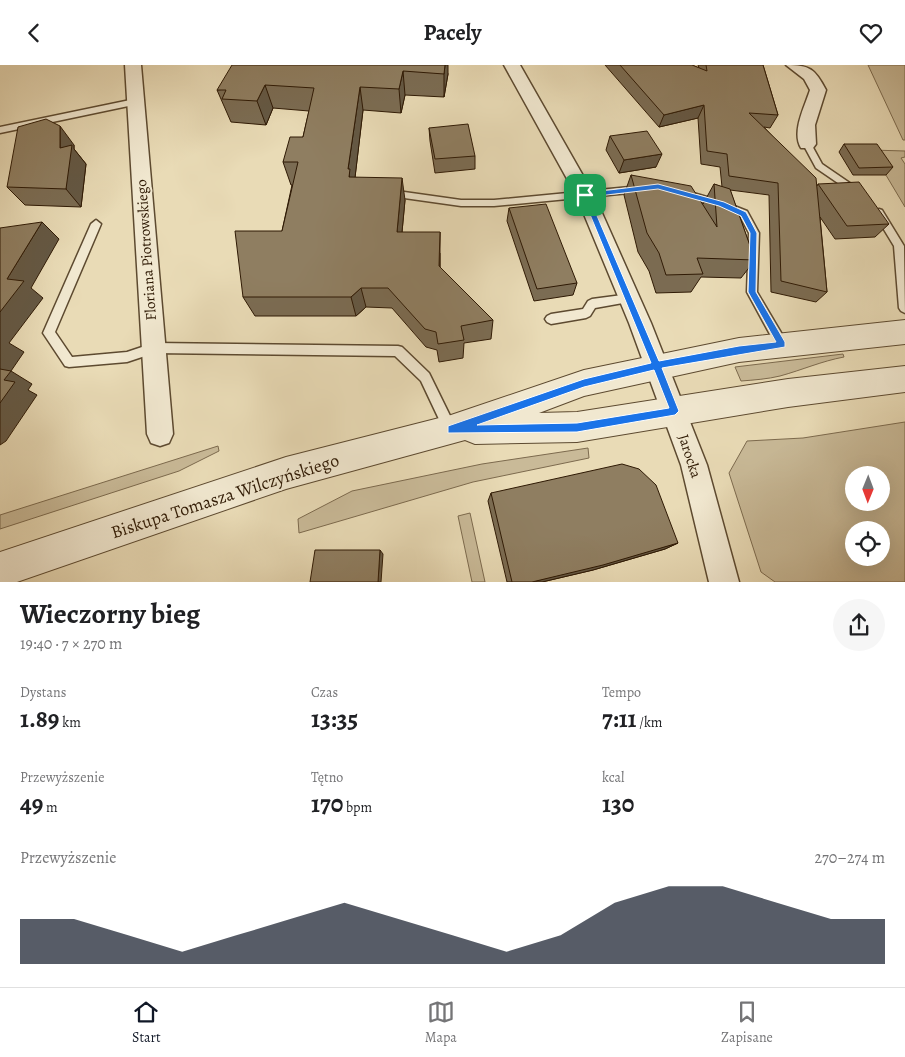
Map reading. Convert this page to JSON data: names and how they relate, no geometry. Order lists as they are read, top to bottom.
{
  "streets": {
    "street": ["Floriana Piotrowskiego", "Jarocka", "Biskupa Tomasza Wilczyńskiego"]
  },
  "crossings": [
    ["Jarocka", "Biskupa Tomasza Wilczyńskiego"]
  ],
  "north": "bottom",
  "page": {
    "header": "Pacely",
    "heading": ["Wieczorny bieg", "19:40 · 7 × 270 m"],
    "stats": [
      ["Dystans", "1.89 km"],
      ["Czas", "13:35"],
      ["Tempo", "7:11 /km"],
      ["Przewyższenie", "49 m"],
      ["Tętno", "170 bpm"],
      ["kcal", "130"]
    ],
    "chart": ["Przewyższenie", "270–274 m"],
    "tabs": ["Start", "Mapa", "Zapisane"]
  }
}
